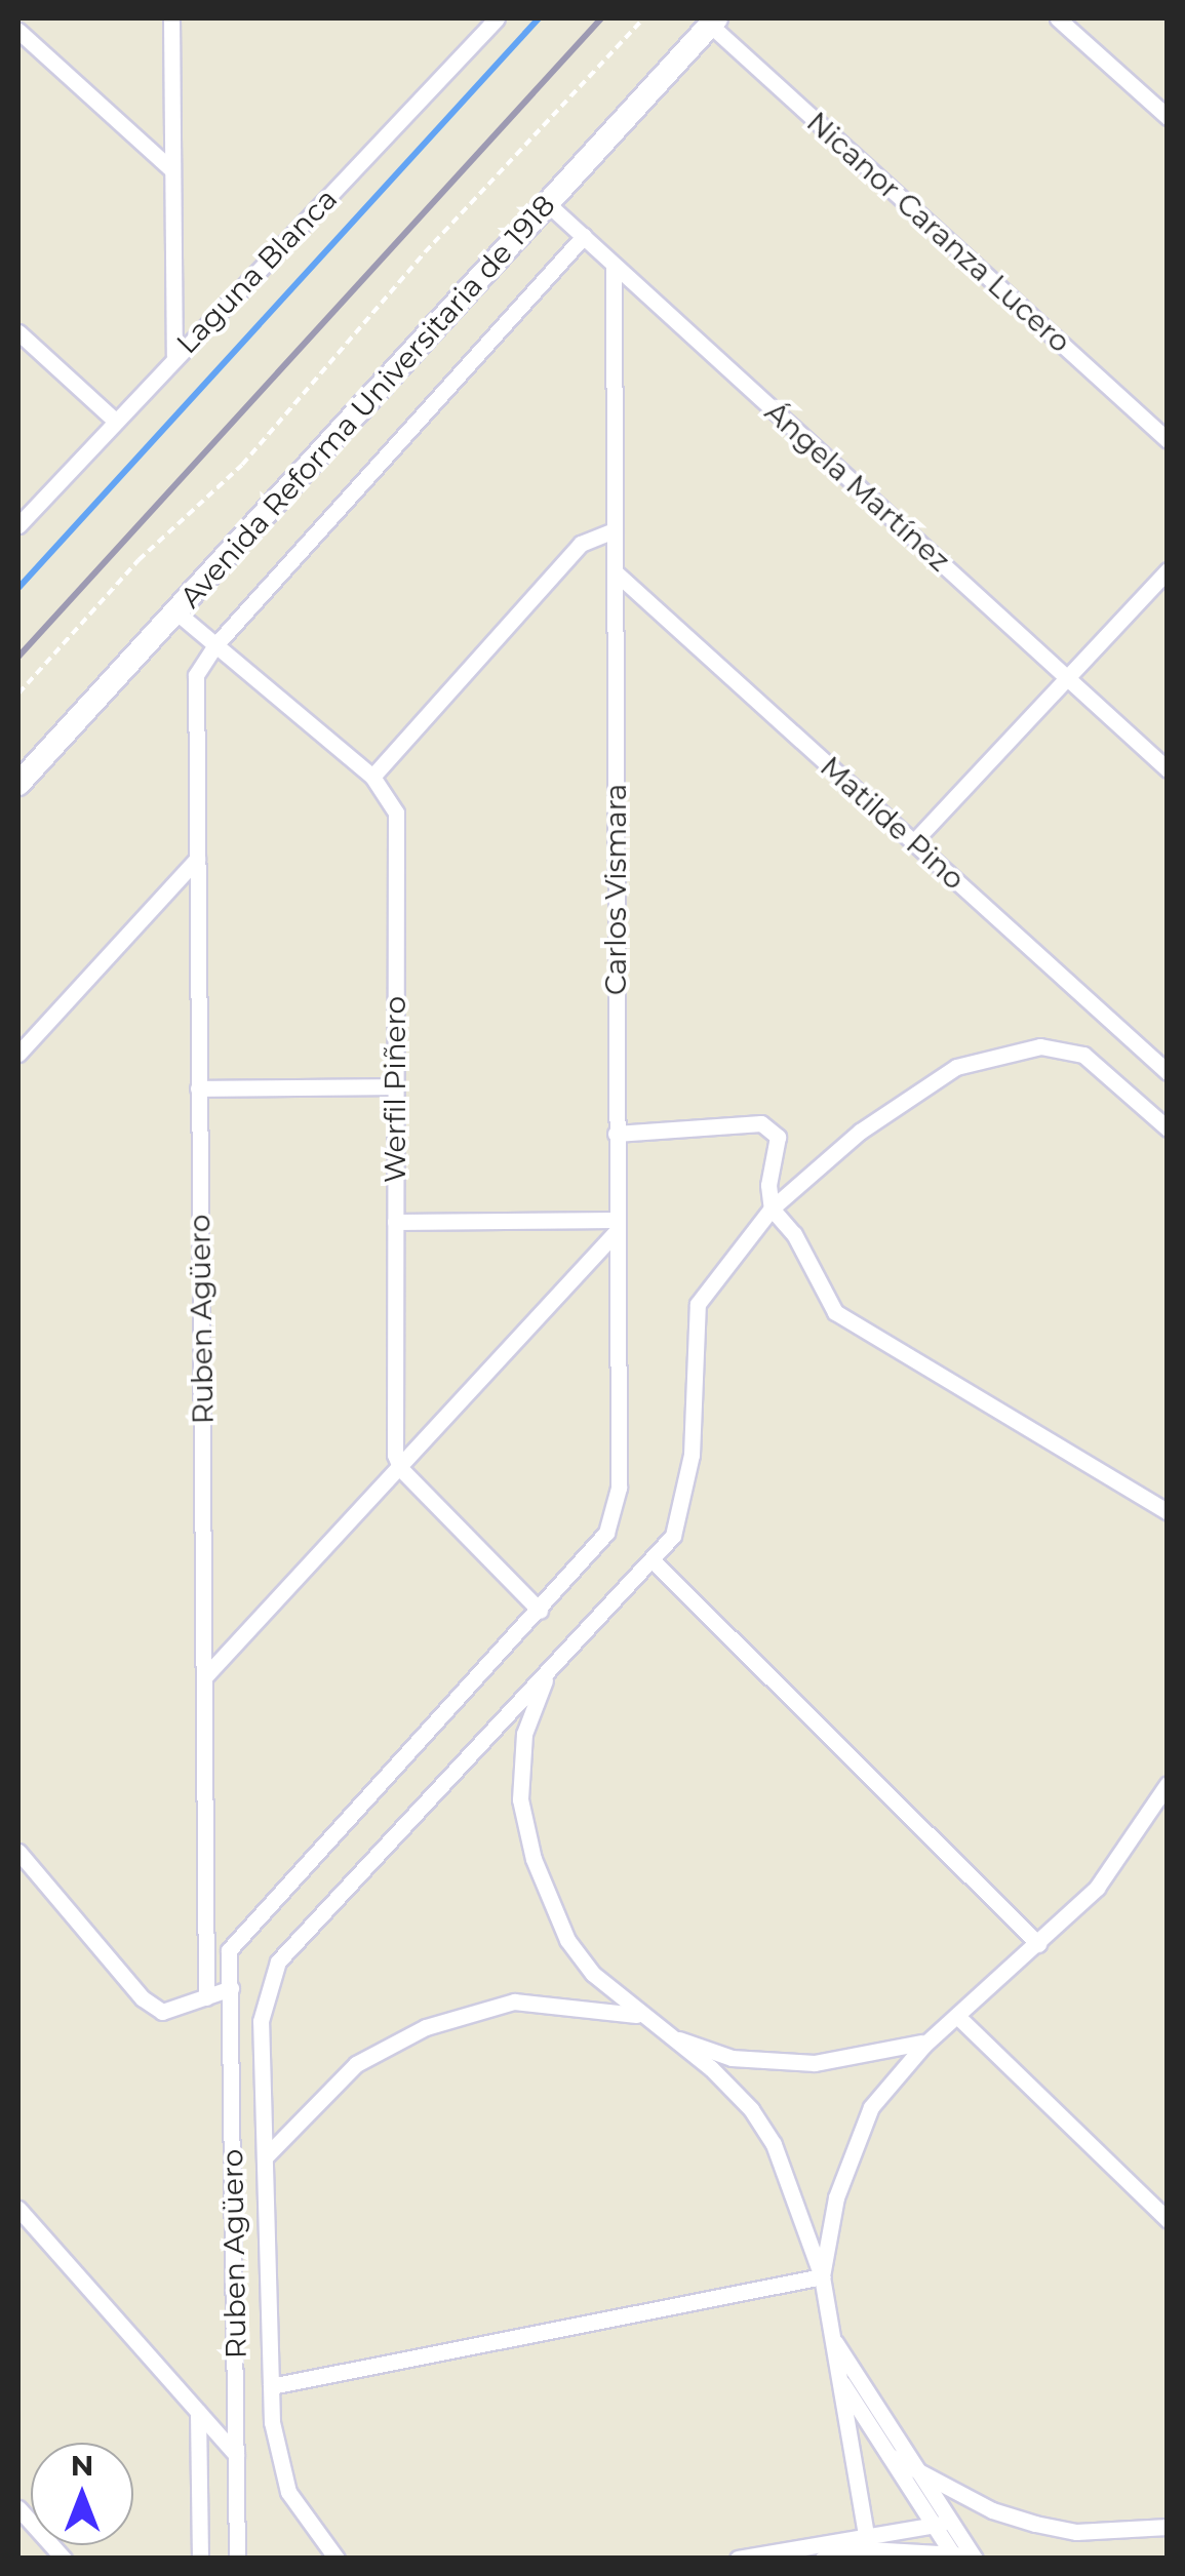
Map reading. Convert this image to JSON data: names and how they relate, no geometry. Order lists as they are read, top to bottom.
{
  "streets": {
    "main road": ["Avenida Reforma Universitaria de 1918"],
    "street": [
      "Nicanor Caranza Lucero",
      "Laguna Blanca",
      "Ángela Martínez",
      "Matilde Pino",
      "Carlos Vismara",
      "Werfil Piñero",
      "Ruben Agüero"
    ]
  },
  "crossings": [
    ["Nicanor Caranza Lucero", "Avenida Reforma Universitaria de 1918"],
    ["Avenida Reforma Universitaria de 1918", "Ángela Martínez"],
    ["Avenida Reforma Universitaria de 1918", "Werfil Piñero"],
    ["Avenida Reforma Universitaria de 1918", "Ruben Agüero"],
    ["Ángela Martínez", "Carlos Vismara"],
    ["Matilde Pino", "Carlos Vismara"],
    ["Carlos Vismara", "Ruben Agüero"],
    ["Werfil Piñero", "Ruben Agüero"]
  ],
  "north": "top"
}
